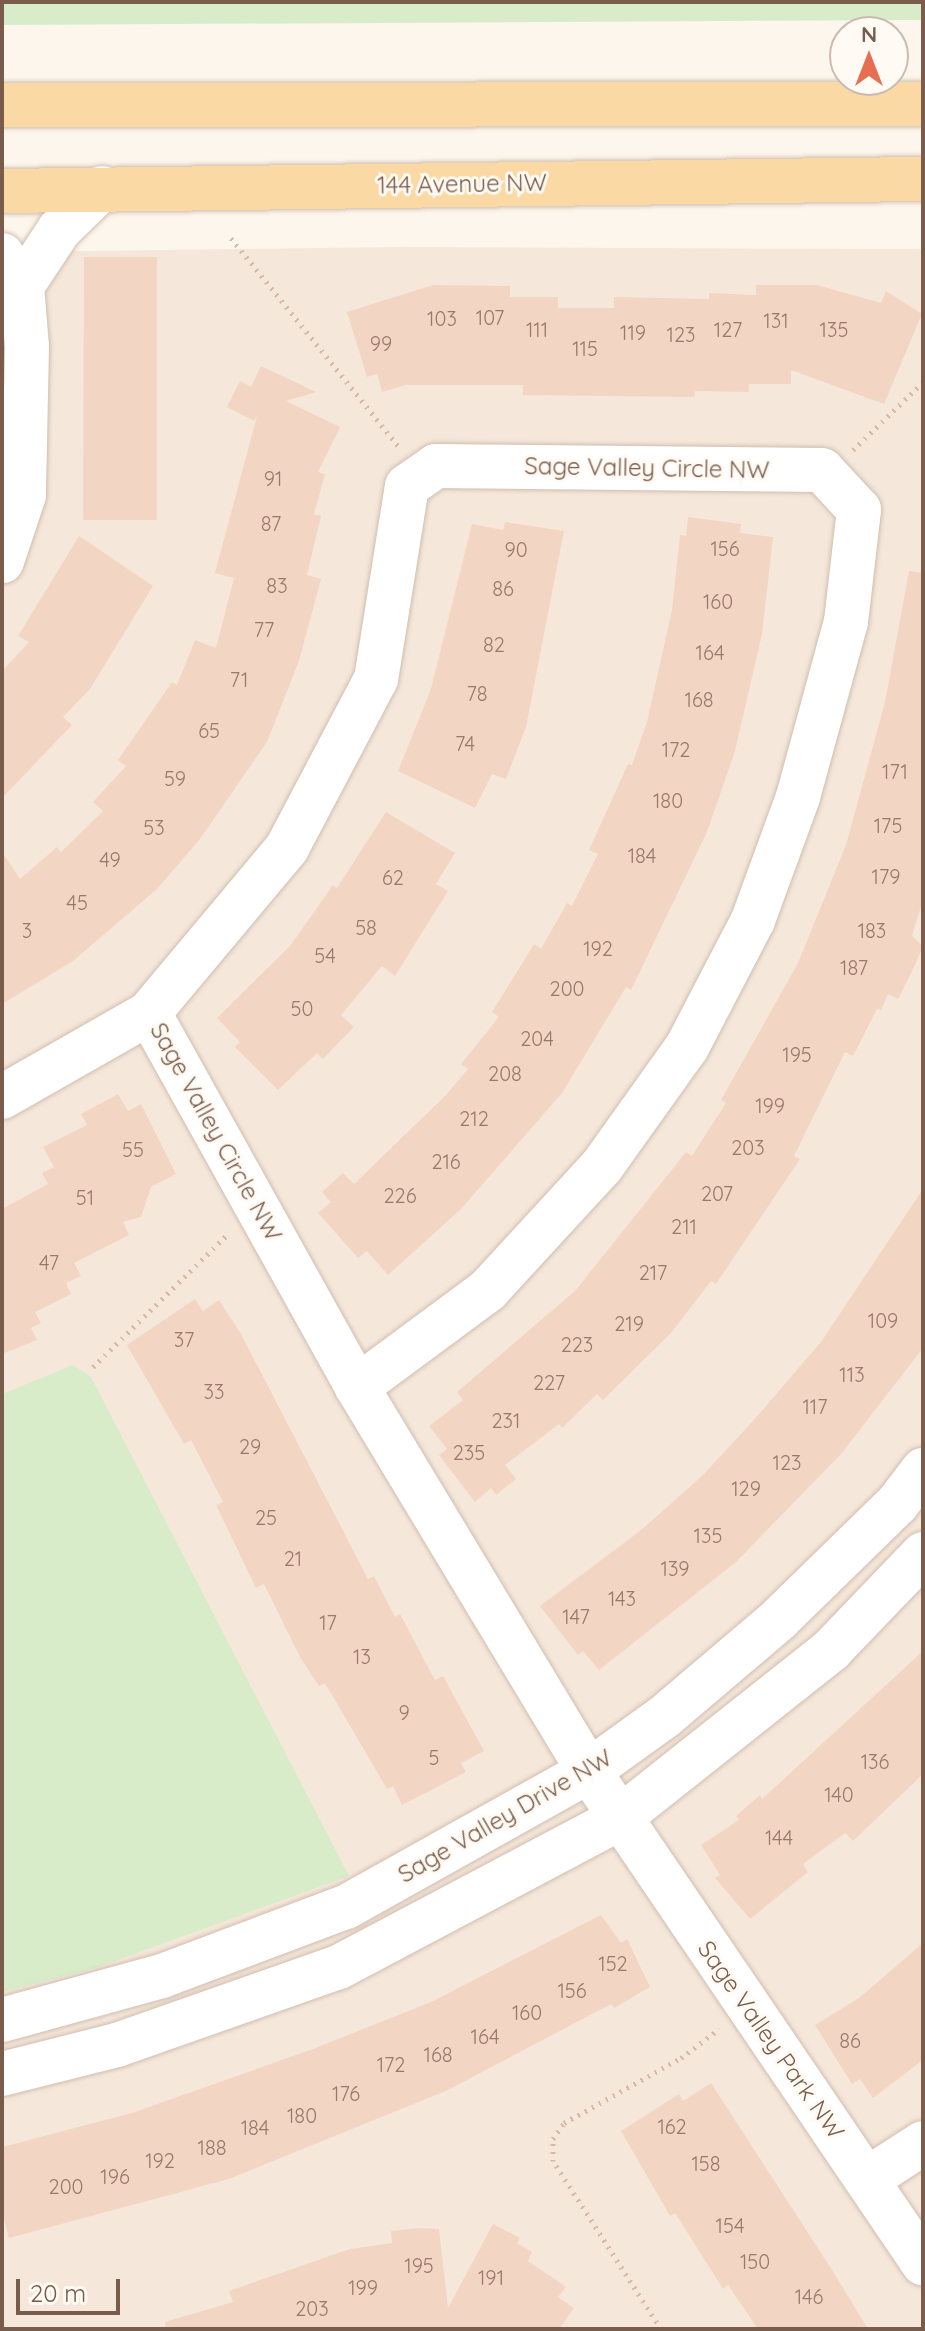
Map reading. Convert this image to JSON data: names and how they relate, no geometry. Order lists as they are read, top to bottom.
{
  "streets": {
    "main road": ["144 Avenue NW"],
    "street": ["Sage Valley Circle NW", "Sage Valley Drive NW", "Sage Valley Park NW"]
  },
  "crossings": [
    ["Sage Valley Circle NW", "Sage Valley Drive NW"],
    ["Sage Valley Circle NW", "Sage Valley Park NW"]
  ],
  "house_numbers": [
    "107",
    "103",
    "131",
    "111",
    "127",
    "135",
    "119",
    "123",
    "99",
    "115",
    "91",
    "87",
    "156",
    "90",
    "83",
    "86",
    "160",
    "77",
    "82",
    "164",
    "71",
    "78",
    "168",
    "65",
    "74",
    "172",
    "171",
    "59",
    "180",
    "175",
    "53",
    "184",
    "49",
    "179",
    "62",
    "45",
    "58",
    "3",
    "183",
    "192",
    "54",
    "187",
    "200",
    "50",
    "204",
    "195",
    "208",
    "199",
    "212",
    "203",
    "55",
    "216",
    "207",
    "226",
    "51",
    "211",
    "47",
    "217",
    "109",
    "219",
    "37",
    "223",
    "113",
    "227",
    "33",
    "117",
    "231",
    "29",
    "235",
    "123",
    "129",
    "25",
    "135",
    "21",
    "139",
    "143",
    "147",
    "17",
    "13",
    "9",
    "5",
    "136",
    "140",
    "144",
    "152",
    "156",
    "160",
    "164",
    "86",
    "168",
    "172",
    "176",
    "180",
    "162",
    "184",
    "188",
    "192",
    "158",
    "196",
    "200",
    "154",
    "150",
    "195",
    "191",
    "199",
    "146",
    "203"
  ],
  "scale_bar": "20 m",
  "north": "top"
}
